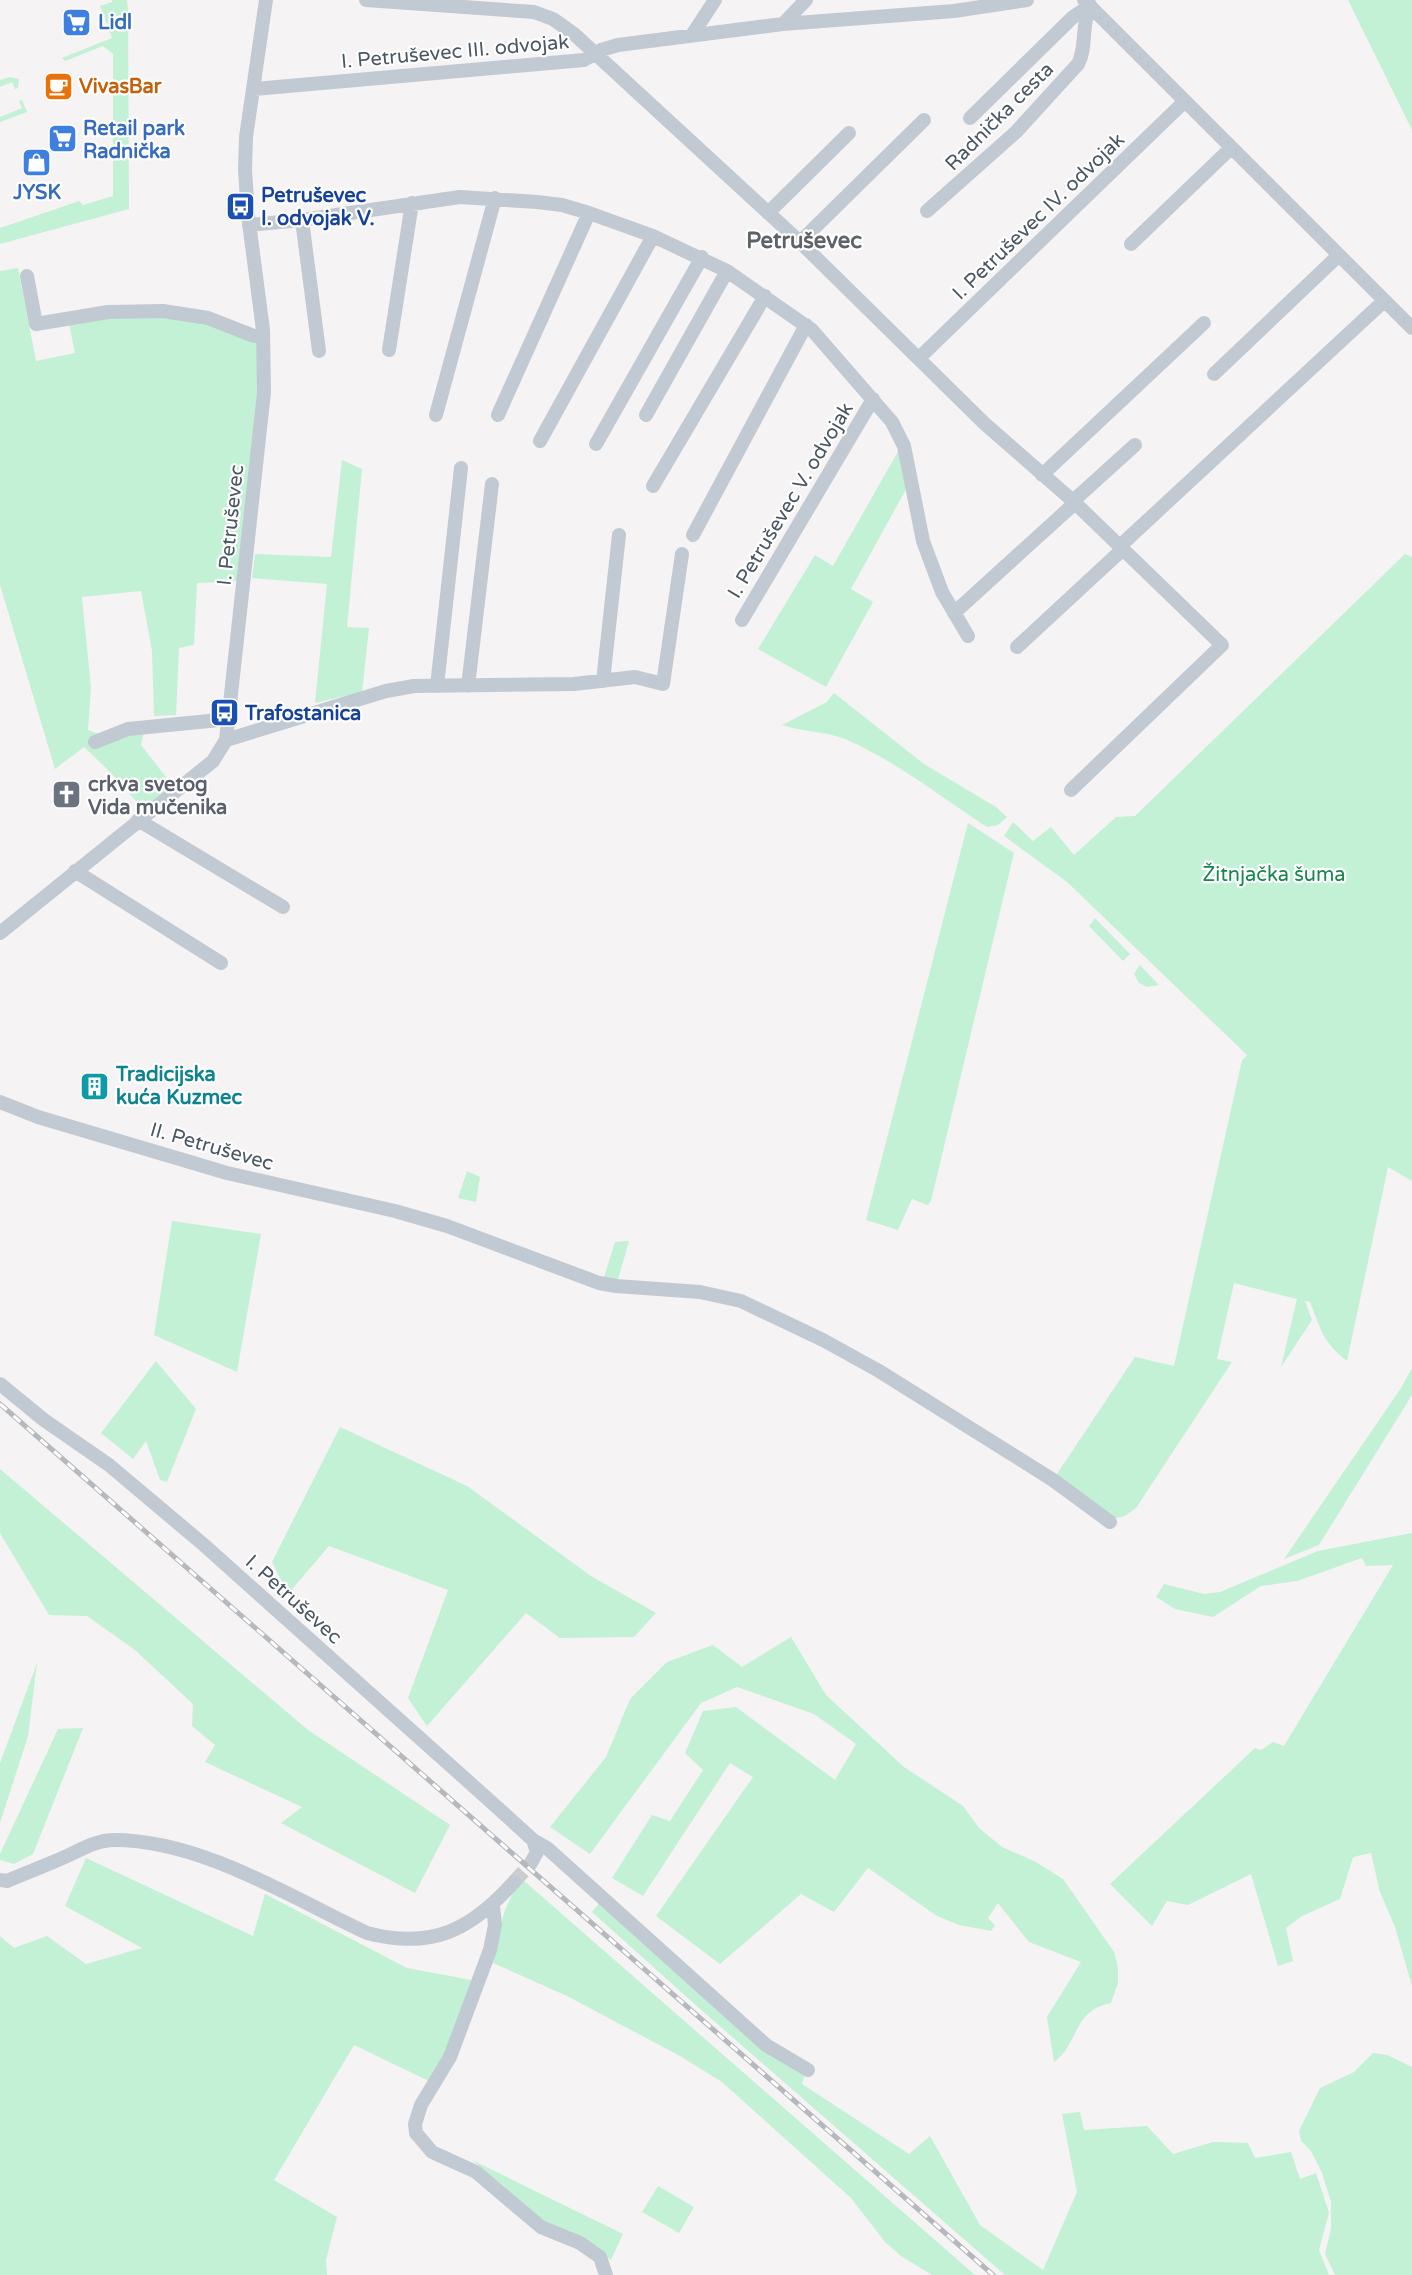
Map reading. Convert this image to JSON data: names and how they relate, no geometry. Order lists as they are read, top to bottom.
{
  "streets": {
    "street": [
      "I. Petruševec III. odvojak",
      "Radnička cesta",
      "I. Petruševec IV. odvojak",
      "I. Petruševec V. odvojak",
      "I. Petruševec",
      "II. Petruševec"
    ]
  },
  "crossings": [
    ["I. Petruševec III. odvojak", "I. Petruševec"],
    ["I. Petruševec V. odvojak", "I. Petruševec"]
  ],
  "districts": ["Petruševec"],
  "parks": ["Žitnjačka šuma"],
  "places": {
    "supermarket": ["Lidl", "Retail park Radnička"],
    "cafe": ["VivasBar"],
    "shop": ["JYSK"],
    "bus stop": ["Petruševec I. odvojak V.", "Trafostanica"],
    "church": ["crkva svetog Vida mučenika"],
    "building": ["Tradicijska kuća Kuzmec"]
  }
}
